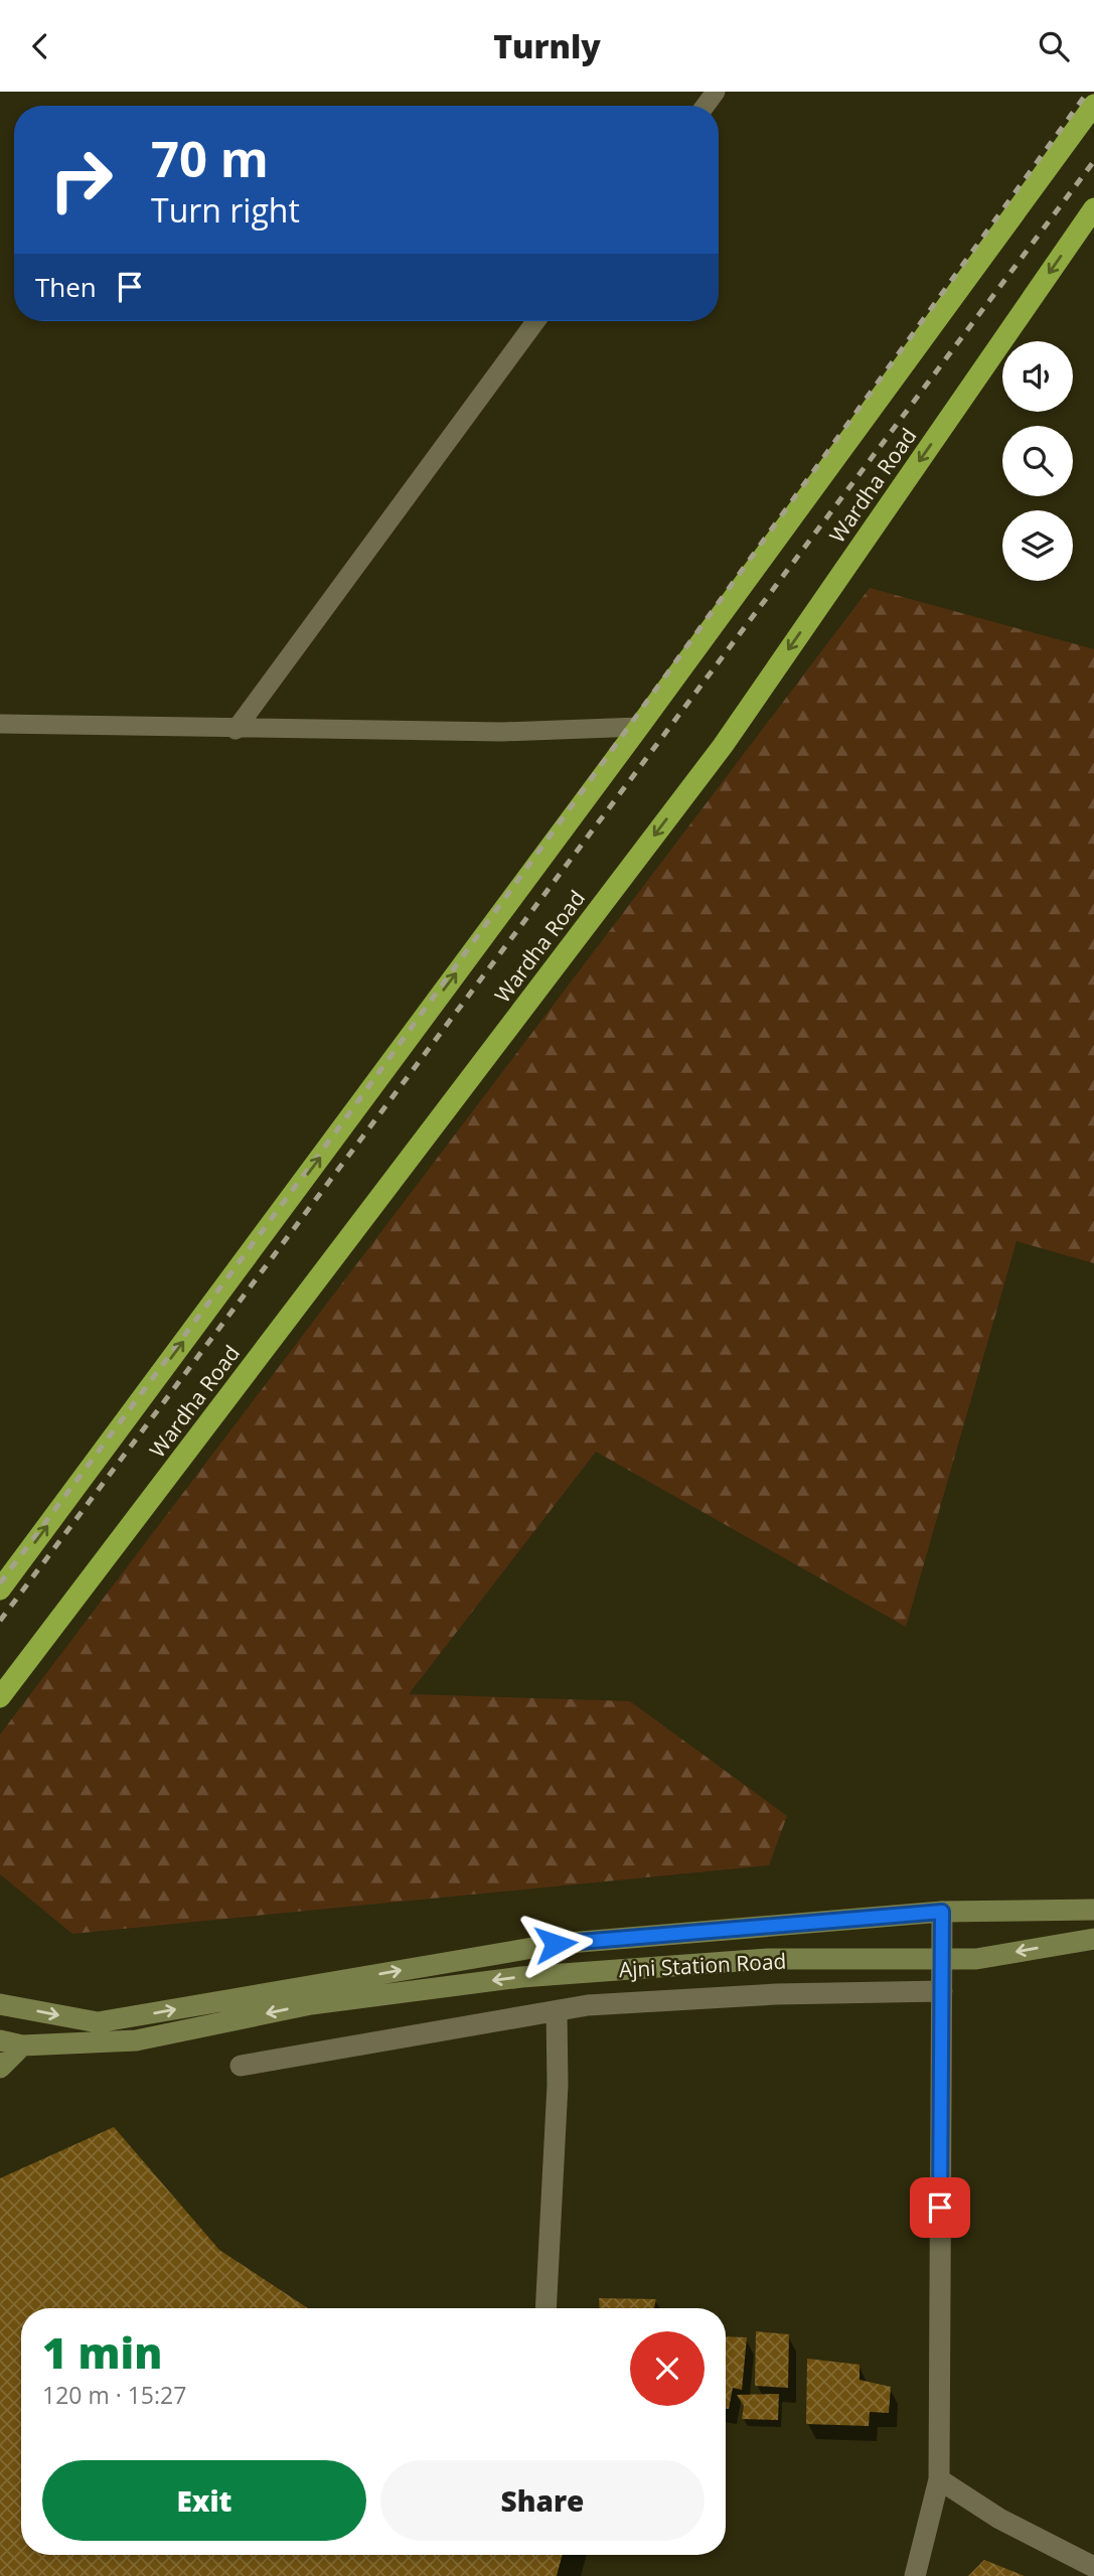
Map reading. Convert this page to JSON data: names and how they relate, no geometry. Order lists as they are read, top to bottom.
{
  "streets": {
    "highway": ["Wardha Road"],
    "main road": ["Ajni Station Road"]
  },
  "page": {
    "header": "Turnly",
    "turn": ["70 m", "Turn right"],
    "then": "Then",
    "heading": ["1 min", "120 m · 15:27"],
    "buttons": ["Exit", "Share"]
  }
}
